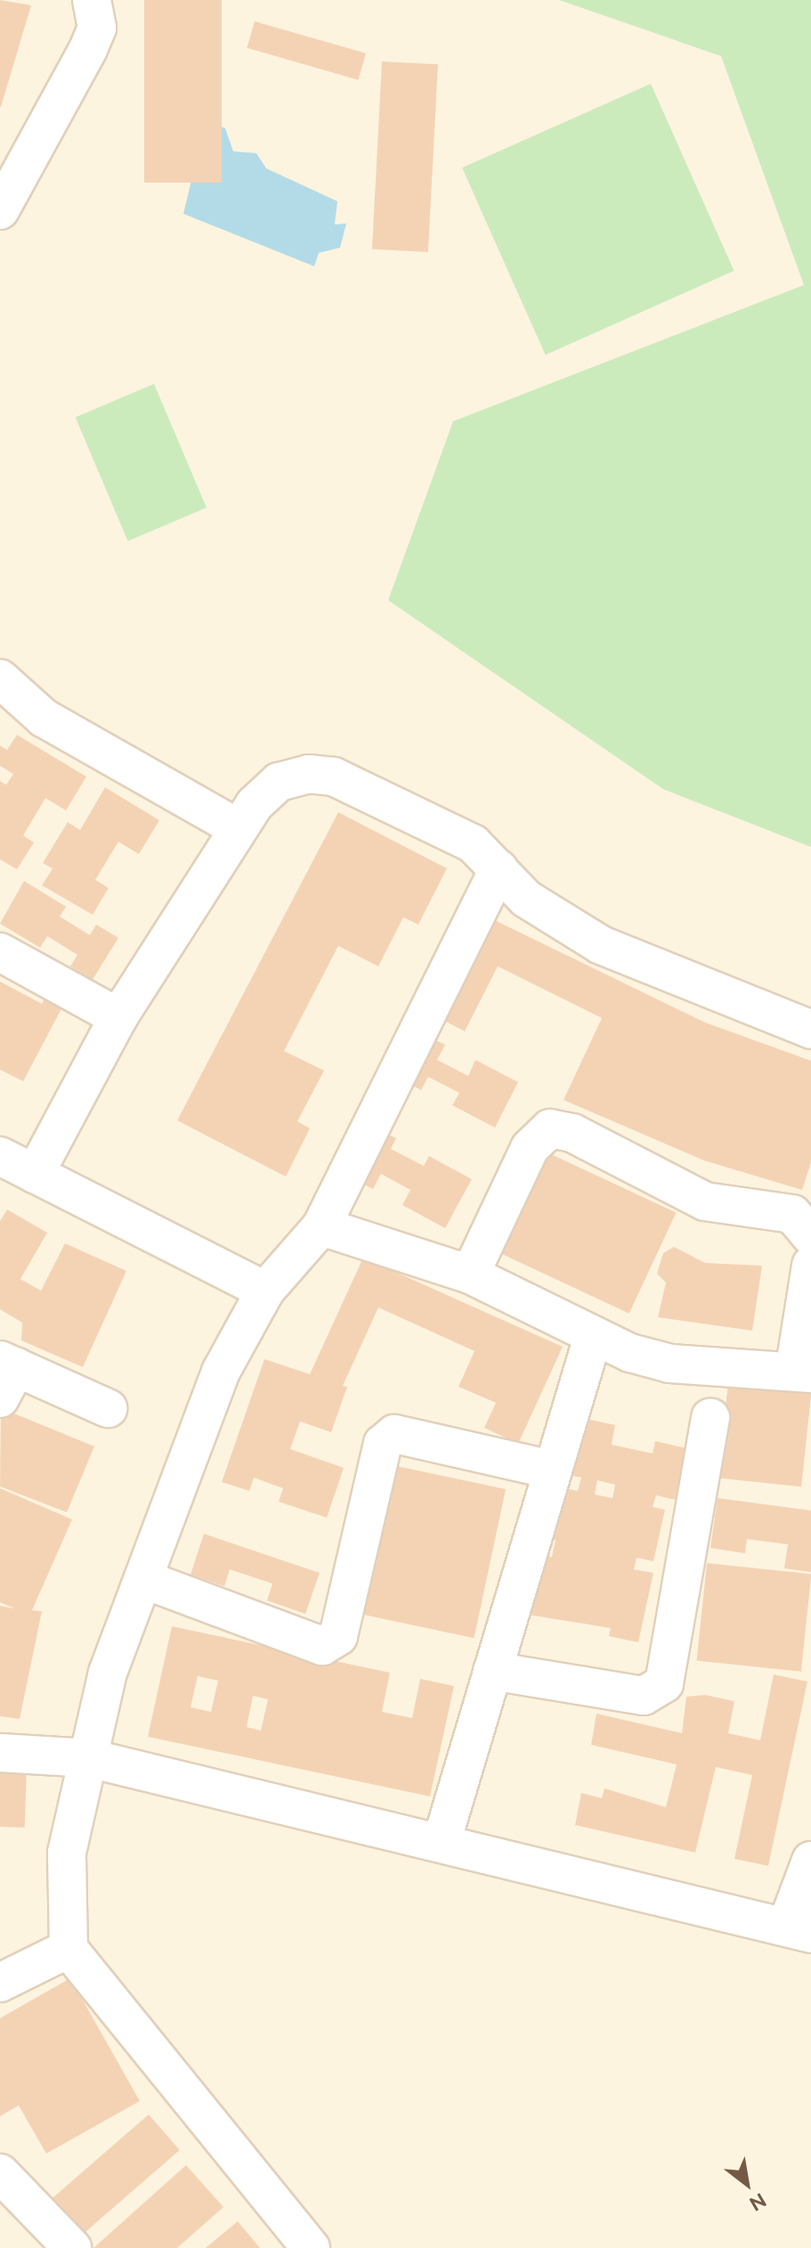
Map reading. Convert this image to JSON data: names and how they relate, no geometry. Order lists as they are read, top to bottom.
{
  "north": "bottom right"
}
